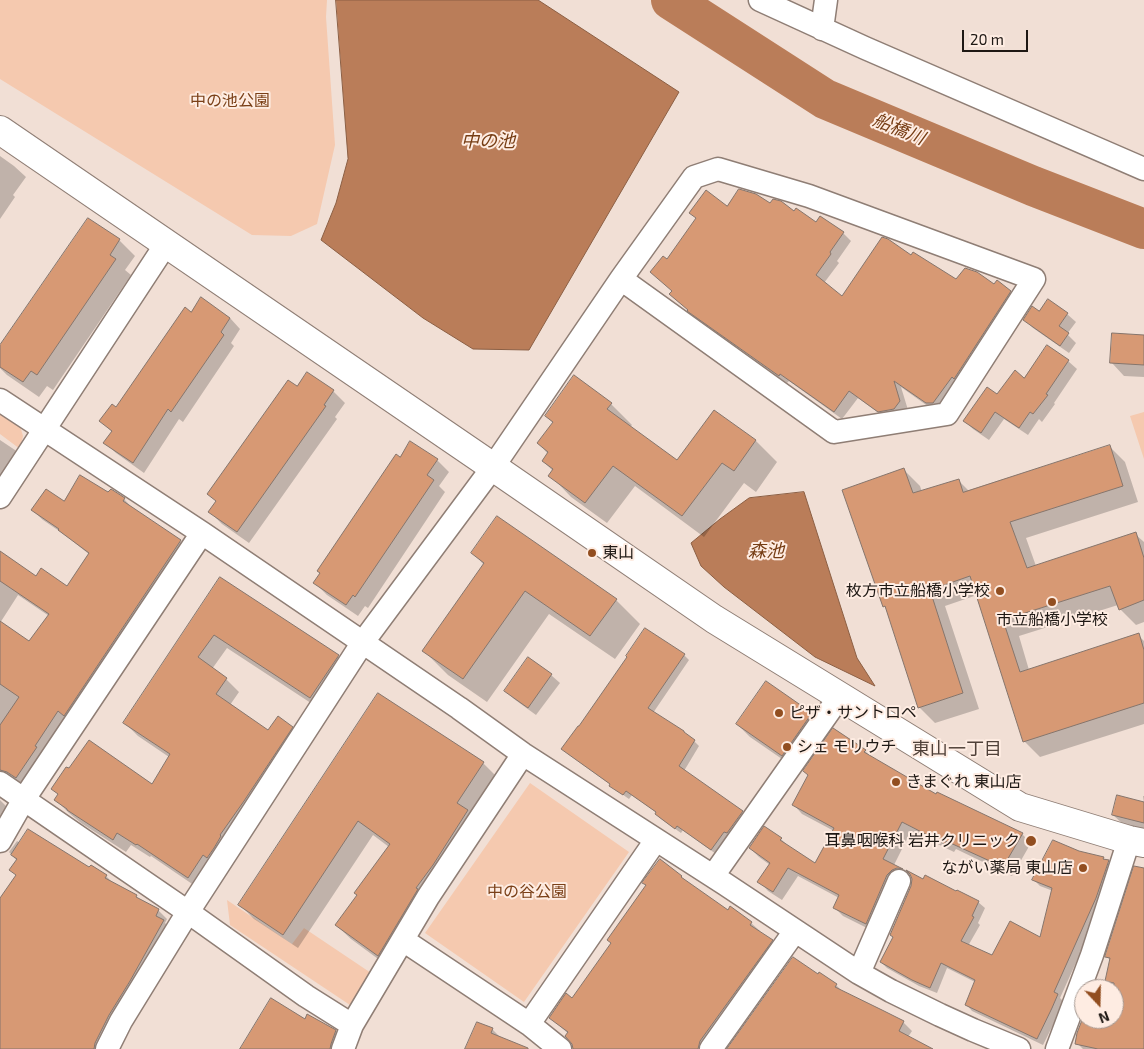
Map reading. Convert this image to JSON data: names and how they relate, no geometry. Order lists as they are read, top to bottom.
{
  "districts": ["東山一丁目"],
  "water": ["船橋川", "中の池", "森池"],
  "parks": ["中の池公園", "中の谷公園"],
  "places": [
    "東山",
    "枚方市立船橋小学校",
    "市立船橋小学校",
    "ピザ・サントロペ",
    "シェ モリウチ",
    "きまぐれ 東山店",
    "耳鼻咽喉科 岩井クリニック",
    "ながい薬局 東山店"
  ],
  "scale_bar": "20 m",
  "north": "bottom"
}
